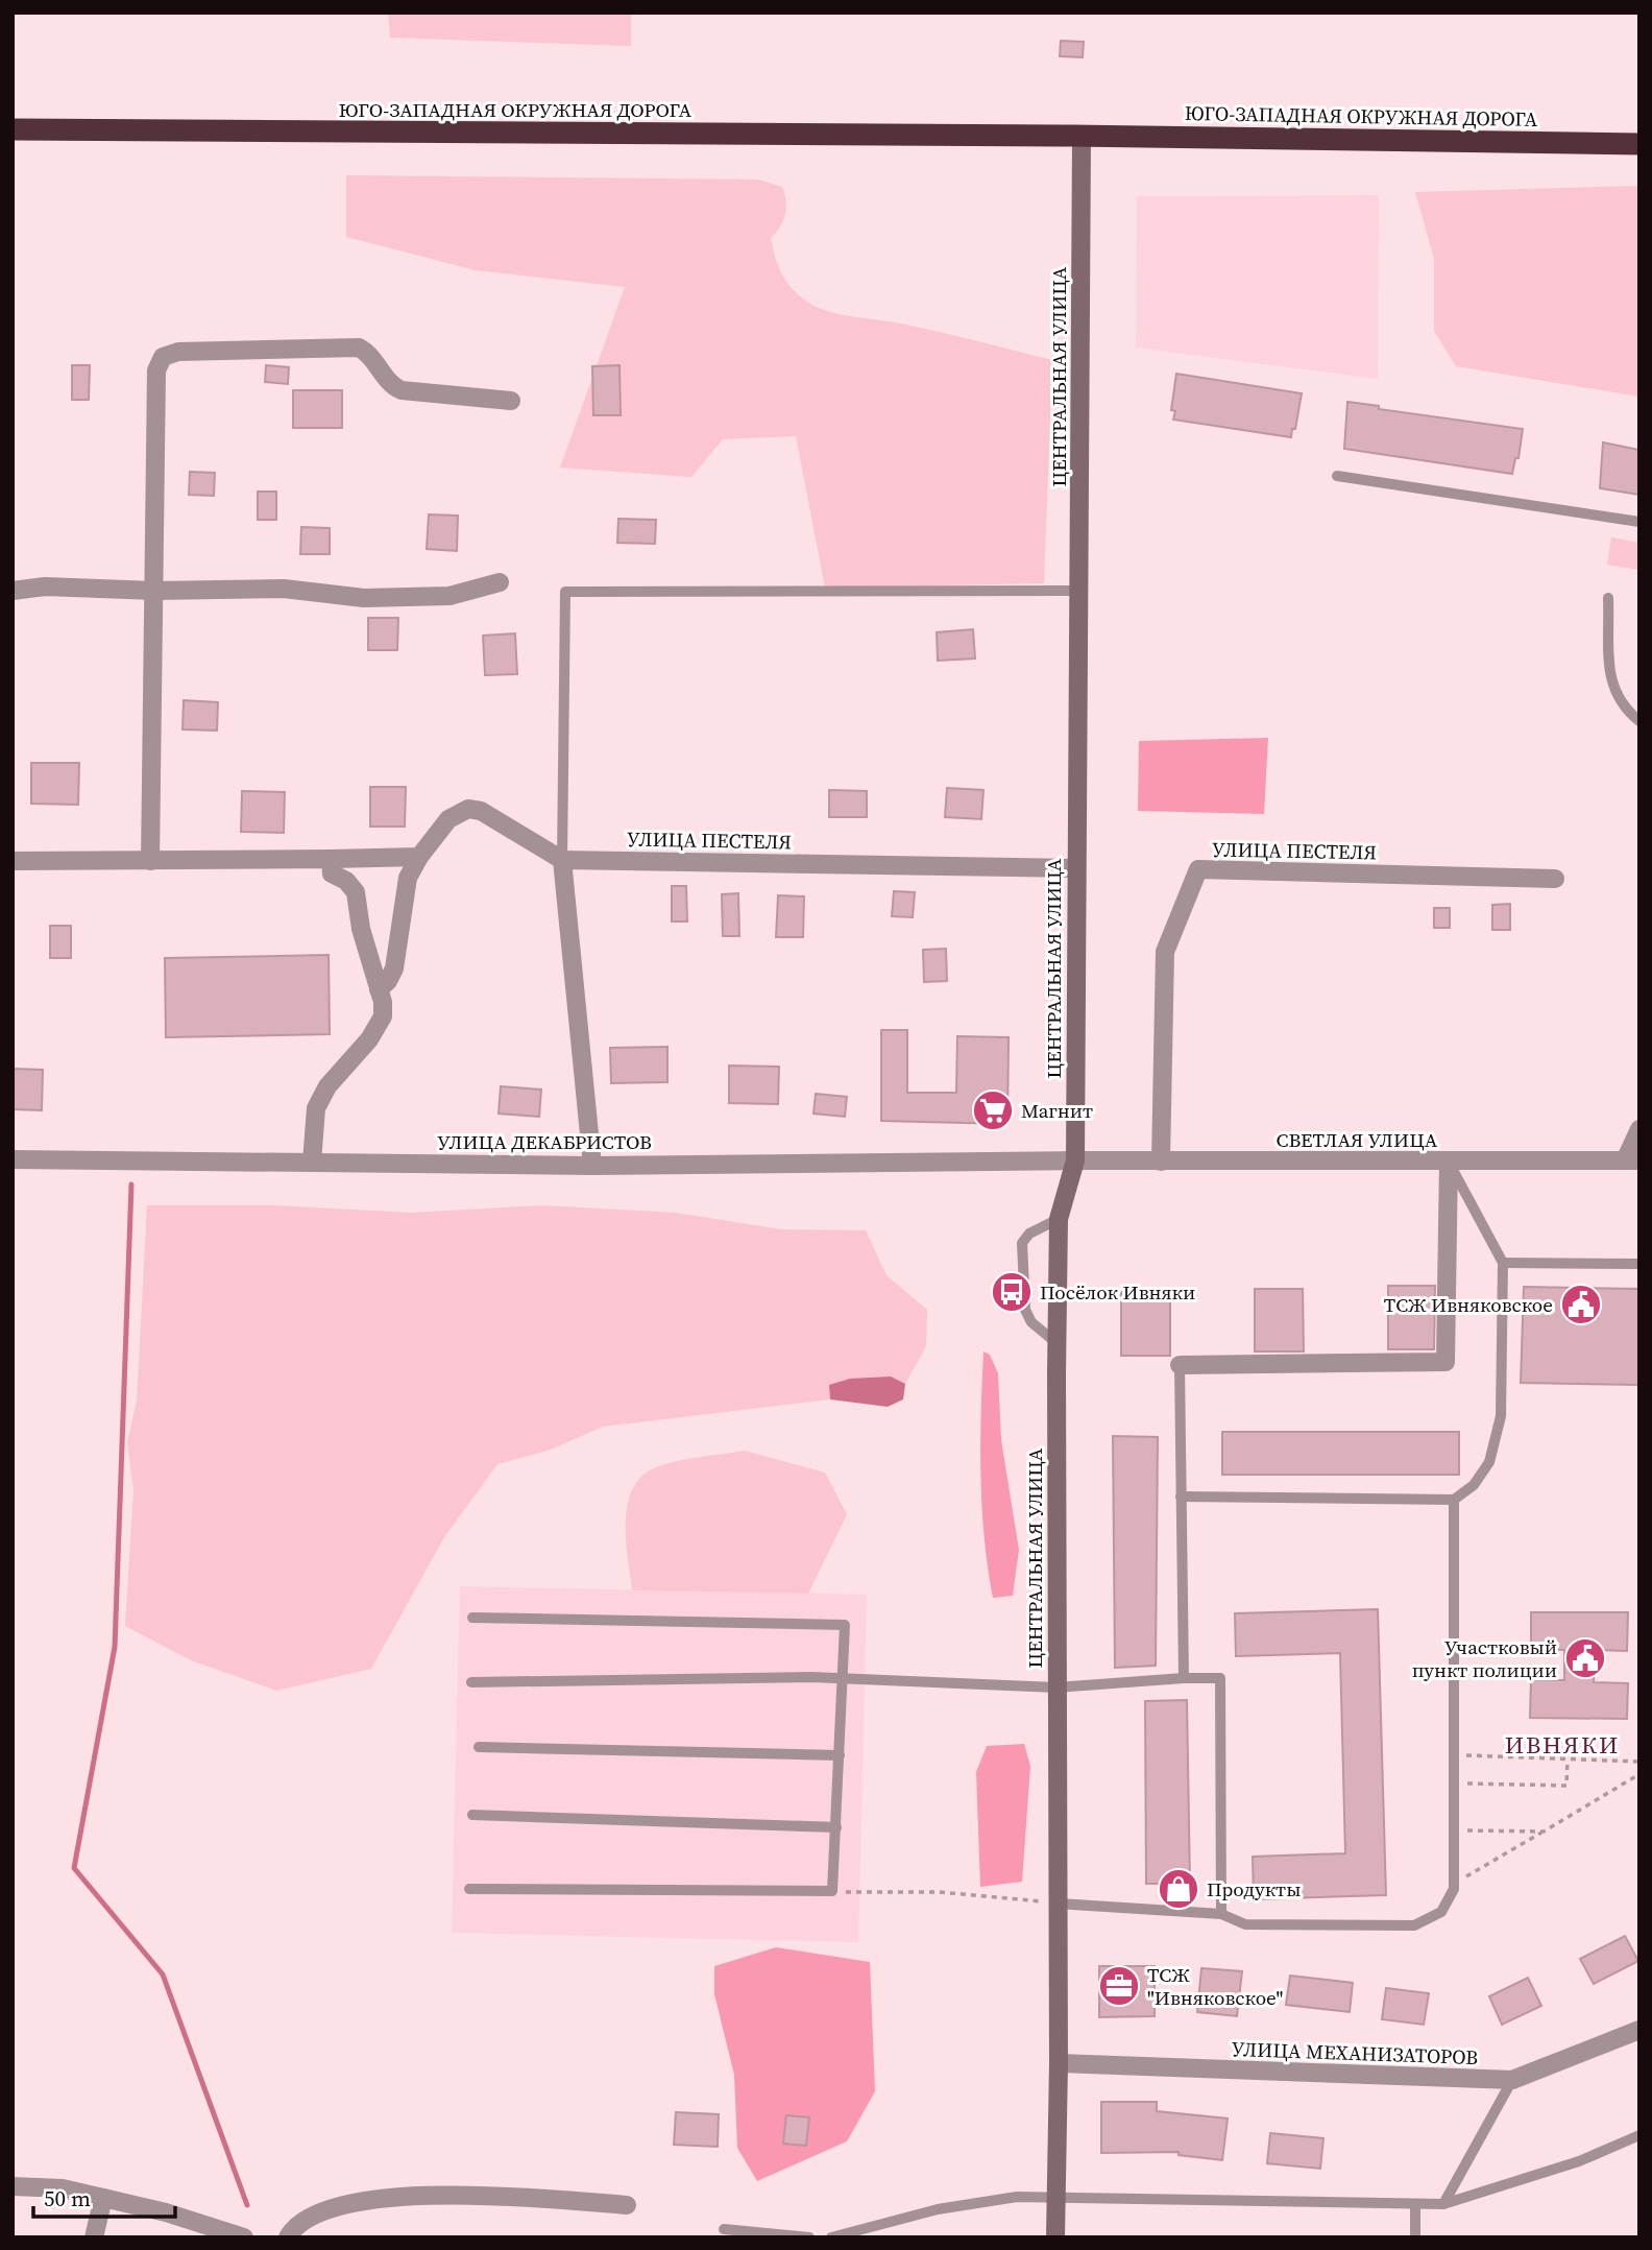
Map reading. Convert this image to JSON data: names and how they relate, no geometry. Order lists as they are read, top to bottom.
{
  "streets": {
    "highway": ["ЮГО-ЗАПАДНАЯ ОКРУЖНАЯ ДОРОГА"],
    "street": [
      "ЦЕНТРАЛЬНАЯ УЛИЦА",
      "УЛИЦА ПЕСТЕЛЯ",
      "СВЕТЛАЯ УЛИЦА",
      "УЛИЦА ДЕКАБРИСТОВ",
      "УЛИЦА МЕХАНИЗАТОРОВ"
    ]
  },
  "crossings": [
    ["ЮГО-ЗАПАДНАЯ ОКРУЖНАЯ ДОРОГА", "ЦЕНТРАЛЬНАЯ УЛИЦА"],
    ["ЦЕНТРАЛЬНАЯ УЛИЦА", "УЛИЦА ПЕСТЕЛЯ"],
    ["ЦЕНТРАЛЬНАЯ УЛИЦА", "СВЕТЛАЯ УЛИЦА"],
    ["ЦЕНТРАЛЬНАЯ УЛИЦА", "УЛИЦА ДЕКАБРИСТОВ"],
    ["ЦЕНТРАЛЬНАЯ УЛИЦА", "УЛИЦА МЕХАНИЗАТОРОВ"],
    ["УЛИЦА ПЕСТЕЛЯ", "СВЕТЛАЯ УЛИЦА"],
    ["СВЕТЛАЯ УЛИЦА", "УЛИЦА ДЕКАБРИСТОВ"]
  ],
  "districts": ["ИВНЯКИ"],
  "places": {
    "supermarket": ["Магнит"],
    "bus stop": ["Посёлок Ивняки"],
    "public building": ["ТСЖ Ивняковское", "Участковый пункт полиции"],
    "shop": ["Продукты"],
    "office": ["ТСЖ \"Ивняковское\""]
  },
  "scale_bar": "50 m"
}
